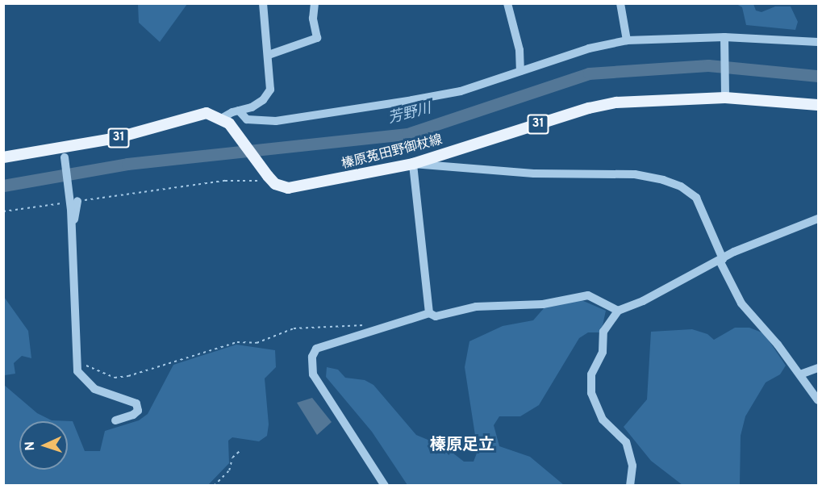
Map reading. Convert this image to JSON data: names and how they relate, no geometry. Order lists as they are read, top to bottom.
{
  "streets": {
    "main road": ["31", "榛原菟田野御杖線"]
  },
  "districts": ["榛原足立"],
  "water": ["芳野川"],
  "north": "left"
}
